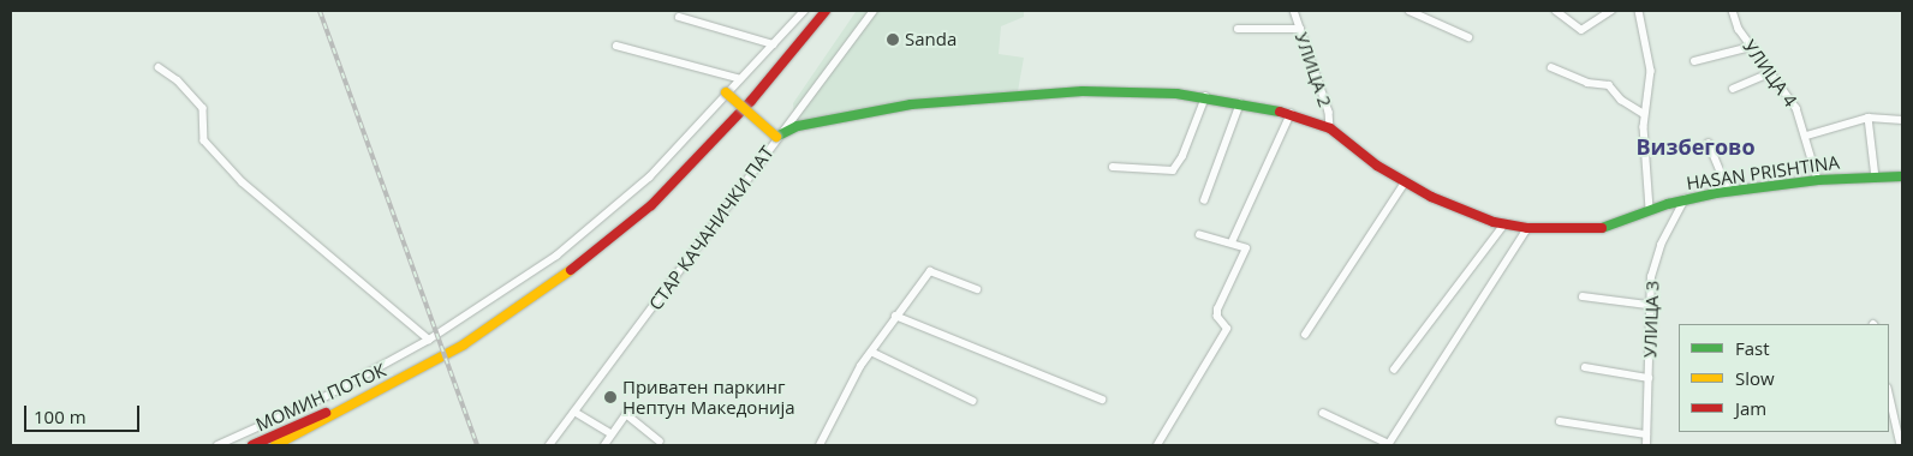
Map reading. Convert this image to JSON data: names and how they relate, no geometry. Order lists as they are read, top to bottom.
{
  "streets": {
    "street": [
      "УЛИЦА 2",
      "УЛИЦА 4",
      "HASAN PRISHTINA",
      "СТАР КАЧАНИЧКИ ПАТ",
      "УЛИЦА 3",
      "МОМИН ПОТОК"
    ]
  },
  "crossings": [
    ["УЛИЦА 2", "HASAN PRISHTINA"],
    ["УЛИЦА 4", "HASAN PRISHTINA"],
    ["HASAN PRISHTINA", "СТАР КАЧАНИЧКИ ПАТ"],
    ["HASAN PRISHTINA", "УЛИЦА 3"]
  ],
  "districts": ["Визбегово"],
  "places": ["Sanda", "Приватен паркинг Нептун Македонија"],
  "legend": ["Fast", "Slow", "Jam"],
  "scale_bar": "100 m"
}
